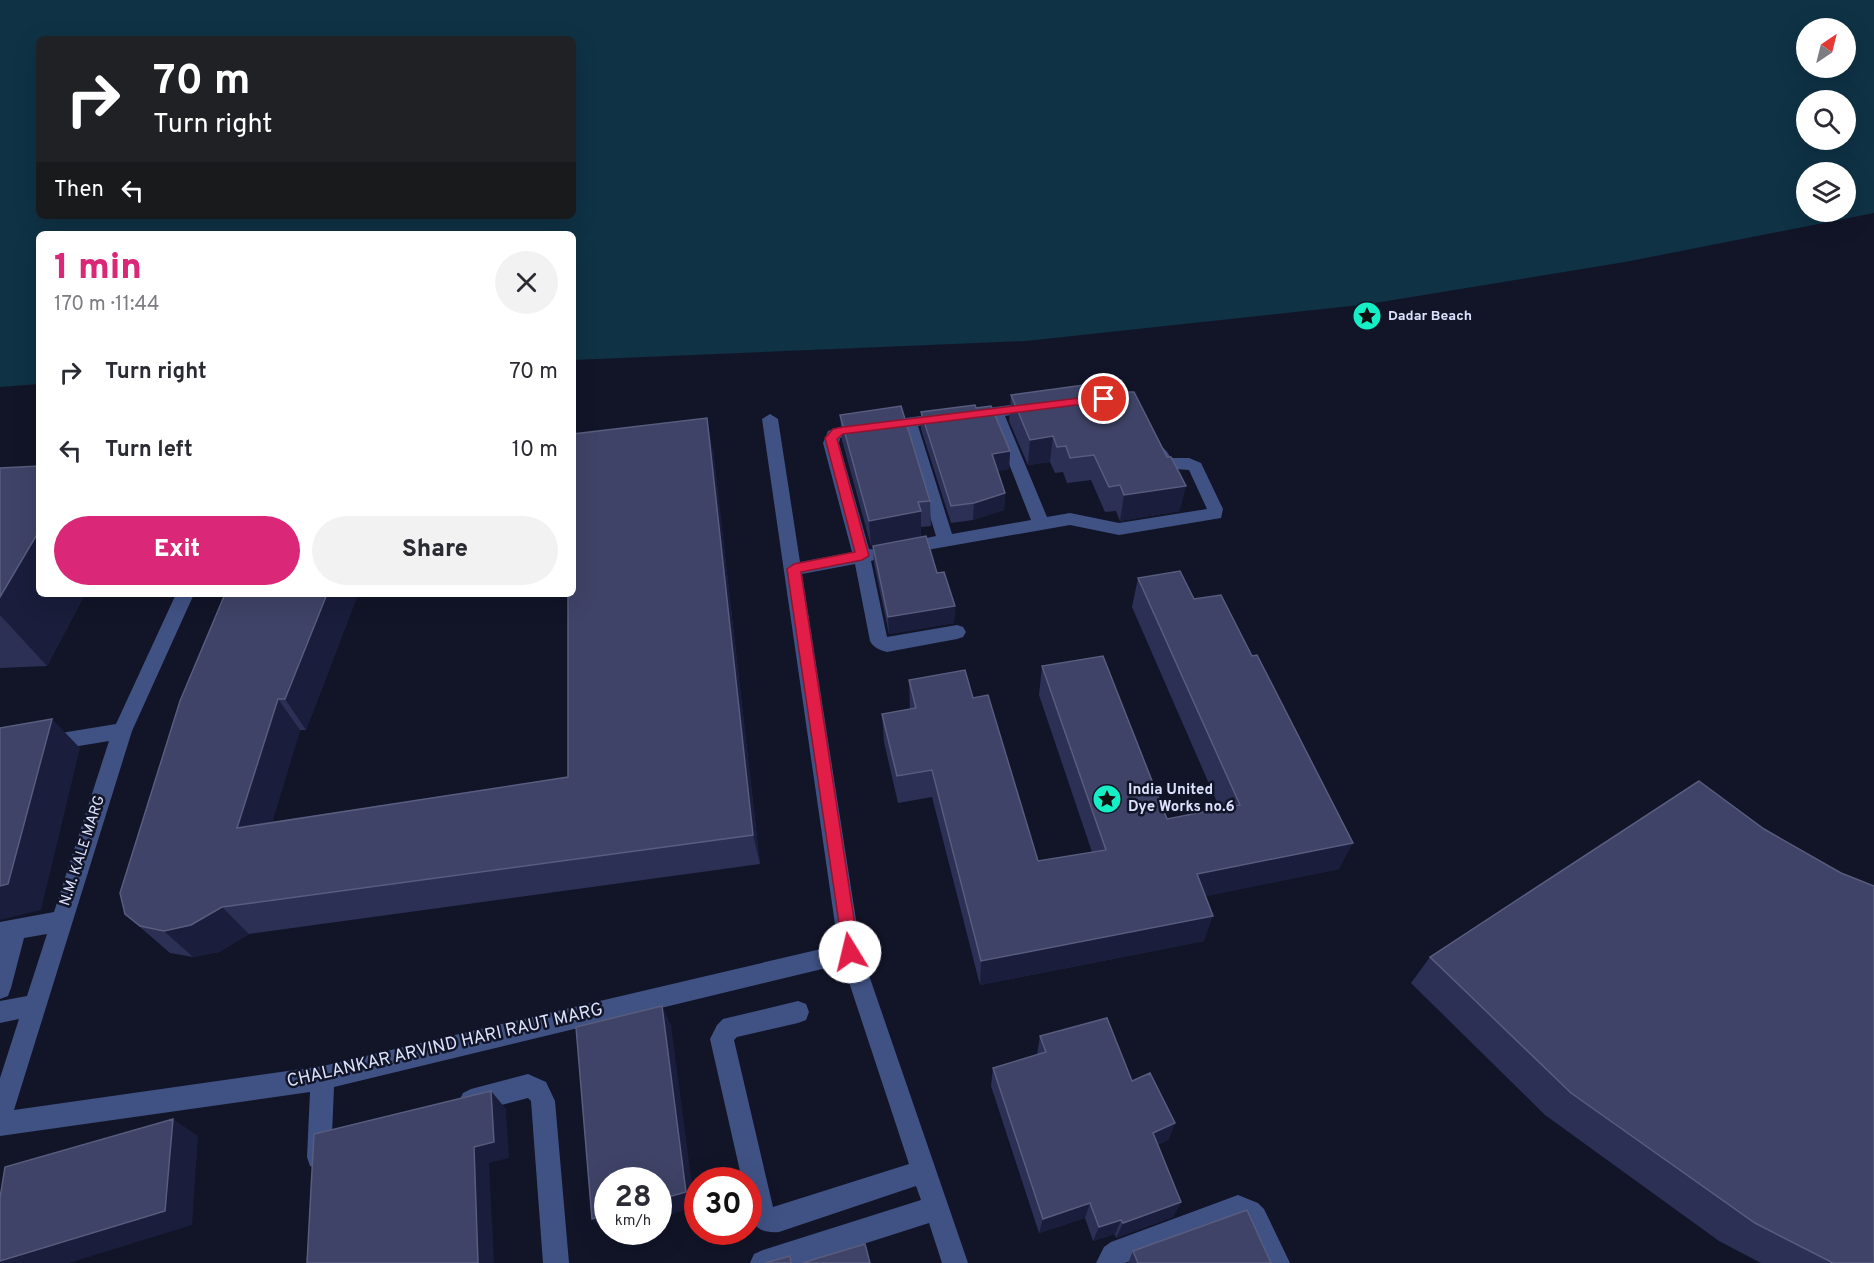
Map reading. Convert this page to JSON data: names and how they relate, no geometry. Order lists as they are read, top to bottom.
{
  "streets": {
    "street": ["N.M. KALE MARG", "CHALANKAR ARVIND HARI RAUT MARG"]
  },
  "places": {
    "place": ["Dadar Beach", "India United Dye Works no.6"]
  },
  "north": "top right",
  "page": {
    "turn": ["70 m", "Turn right"],
    "then": "Then",
    "heading": ["1 min", "170 m · 11:44"],
    "list": [
      {
        "name": "Turn right",
        "value": "70 m"
      },
      {
        "name": "Turn left",
        "value": "10 m"
      }
    ],
    "buttons": ["Exit", "Share"],
    "speed": "28 km/h",
    "limit": "30"
  }
}
